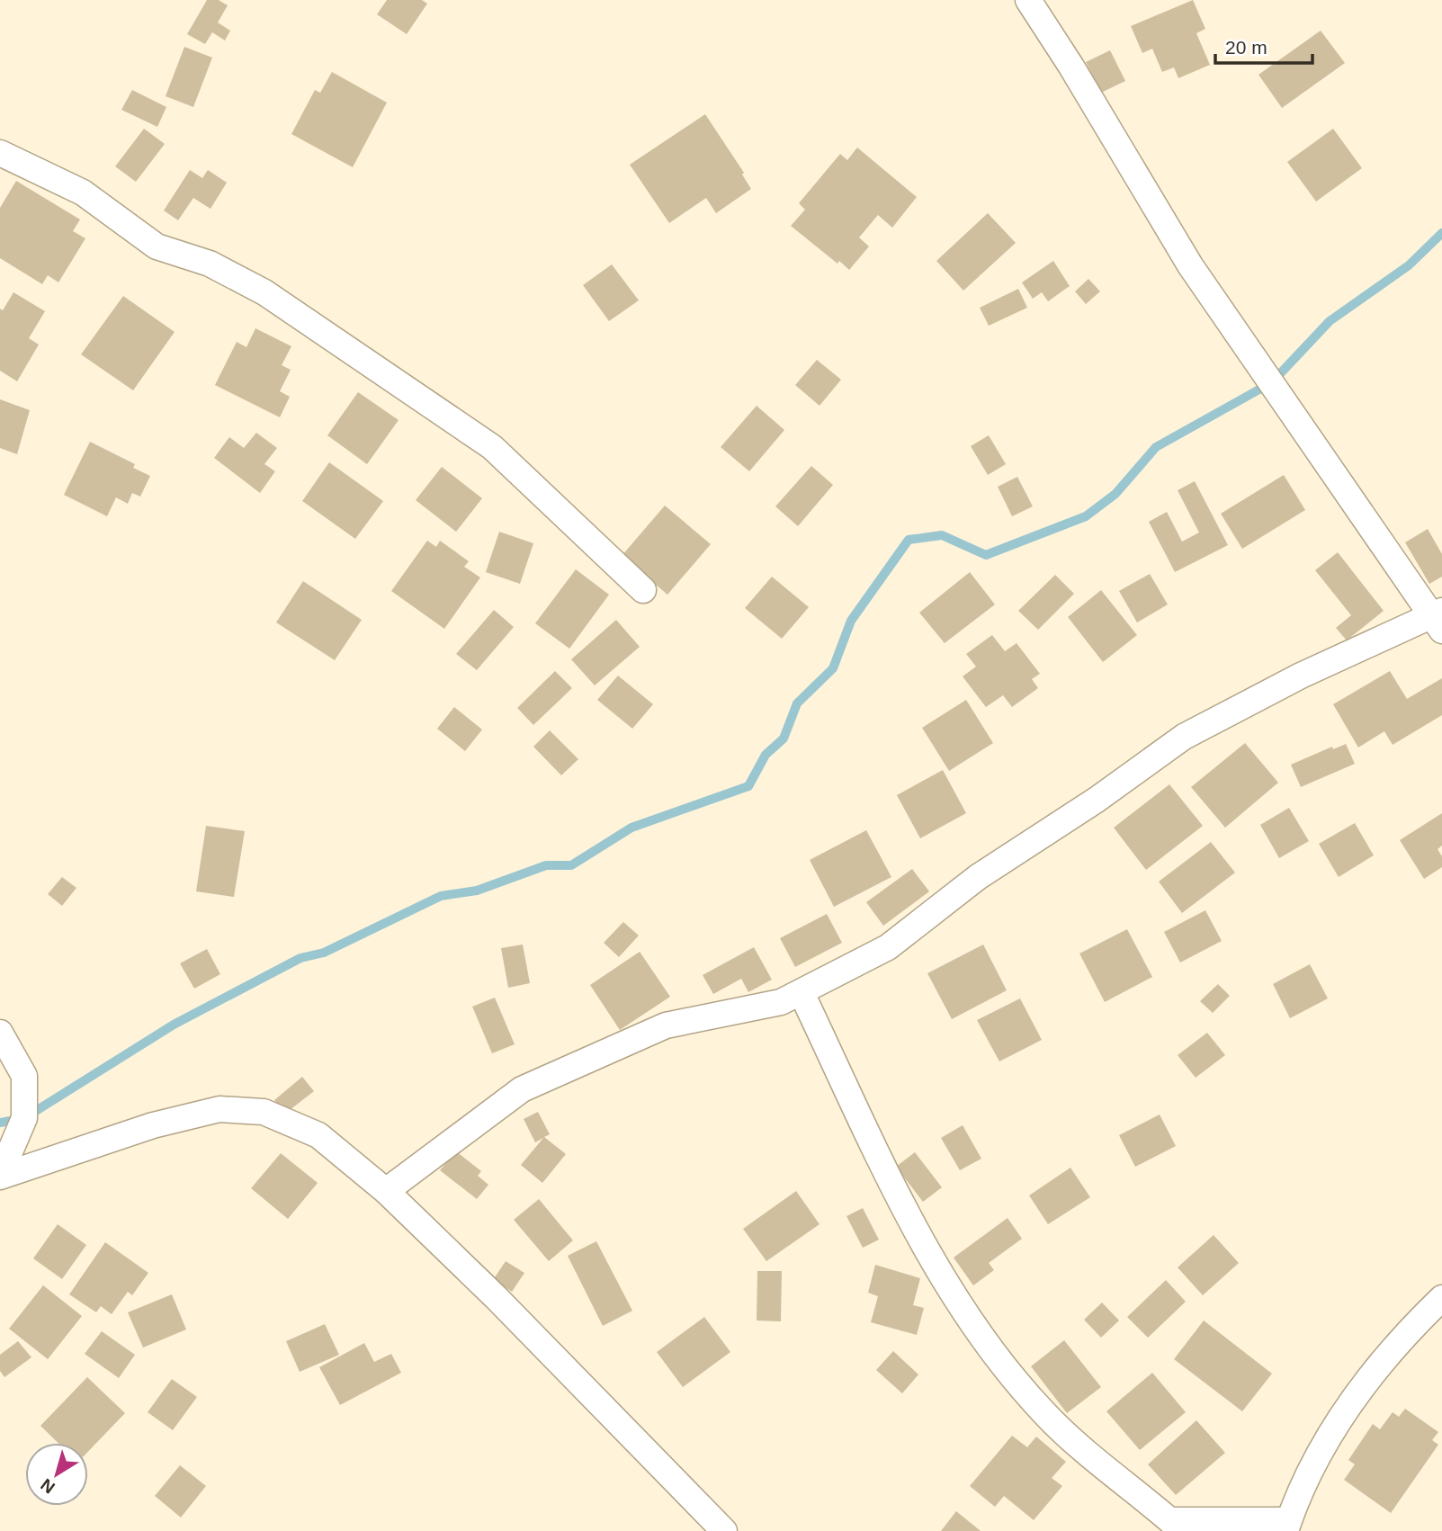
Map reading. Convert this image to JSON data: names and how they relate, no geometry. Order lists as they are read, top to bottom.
{
  "scale_bar": "20 m",
  "north": "bottom left"
}
